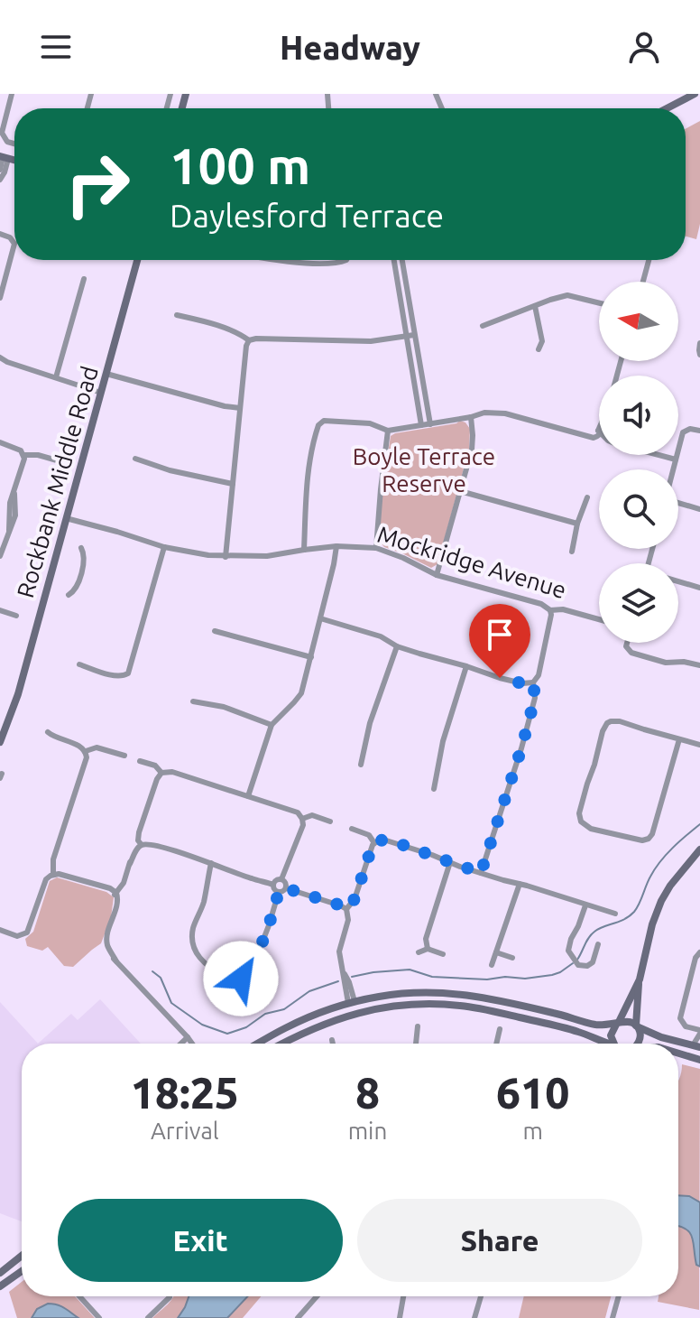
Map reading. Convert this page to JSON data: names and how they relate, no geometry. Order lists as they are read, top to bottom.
{
  "streets": {
    "main road": ["Rockbank Middle Road"],
    "street": ["Mockridge Avenue"]
  },
  "crossings": [
    ["Rockbank Middle Road", "Mockridge Avenue"]
  ],
  "parks": ["Boyle Terrace Reserve"],
  "north": "left",
  "page": {
    "header": "Headway",
    "turn": ["100 m", "Daylesford Terrace"],
    "eta": [
      "18:25",
      "Arrival",
      "8",
      "min",
      "610",
      "m"
    ],
    "buttons": ["Exit", "Share"]
  }
}
